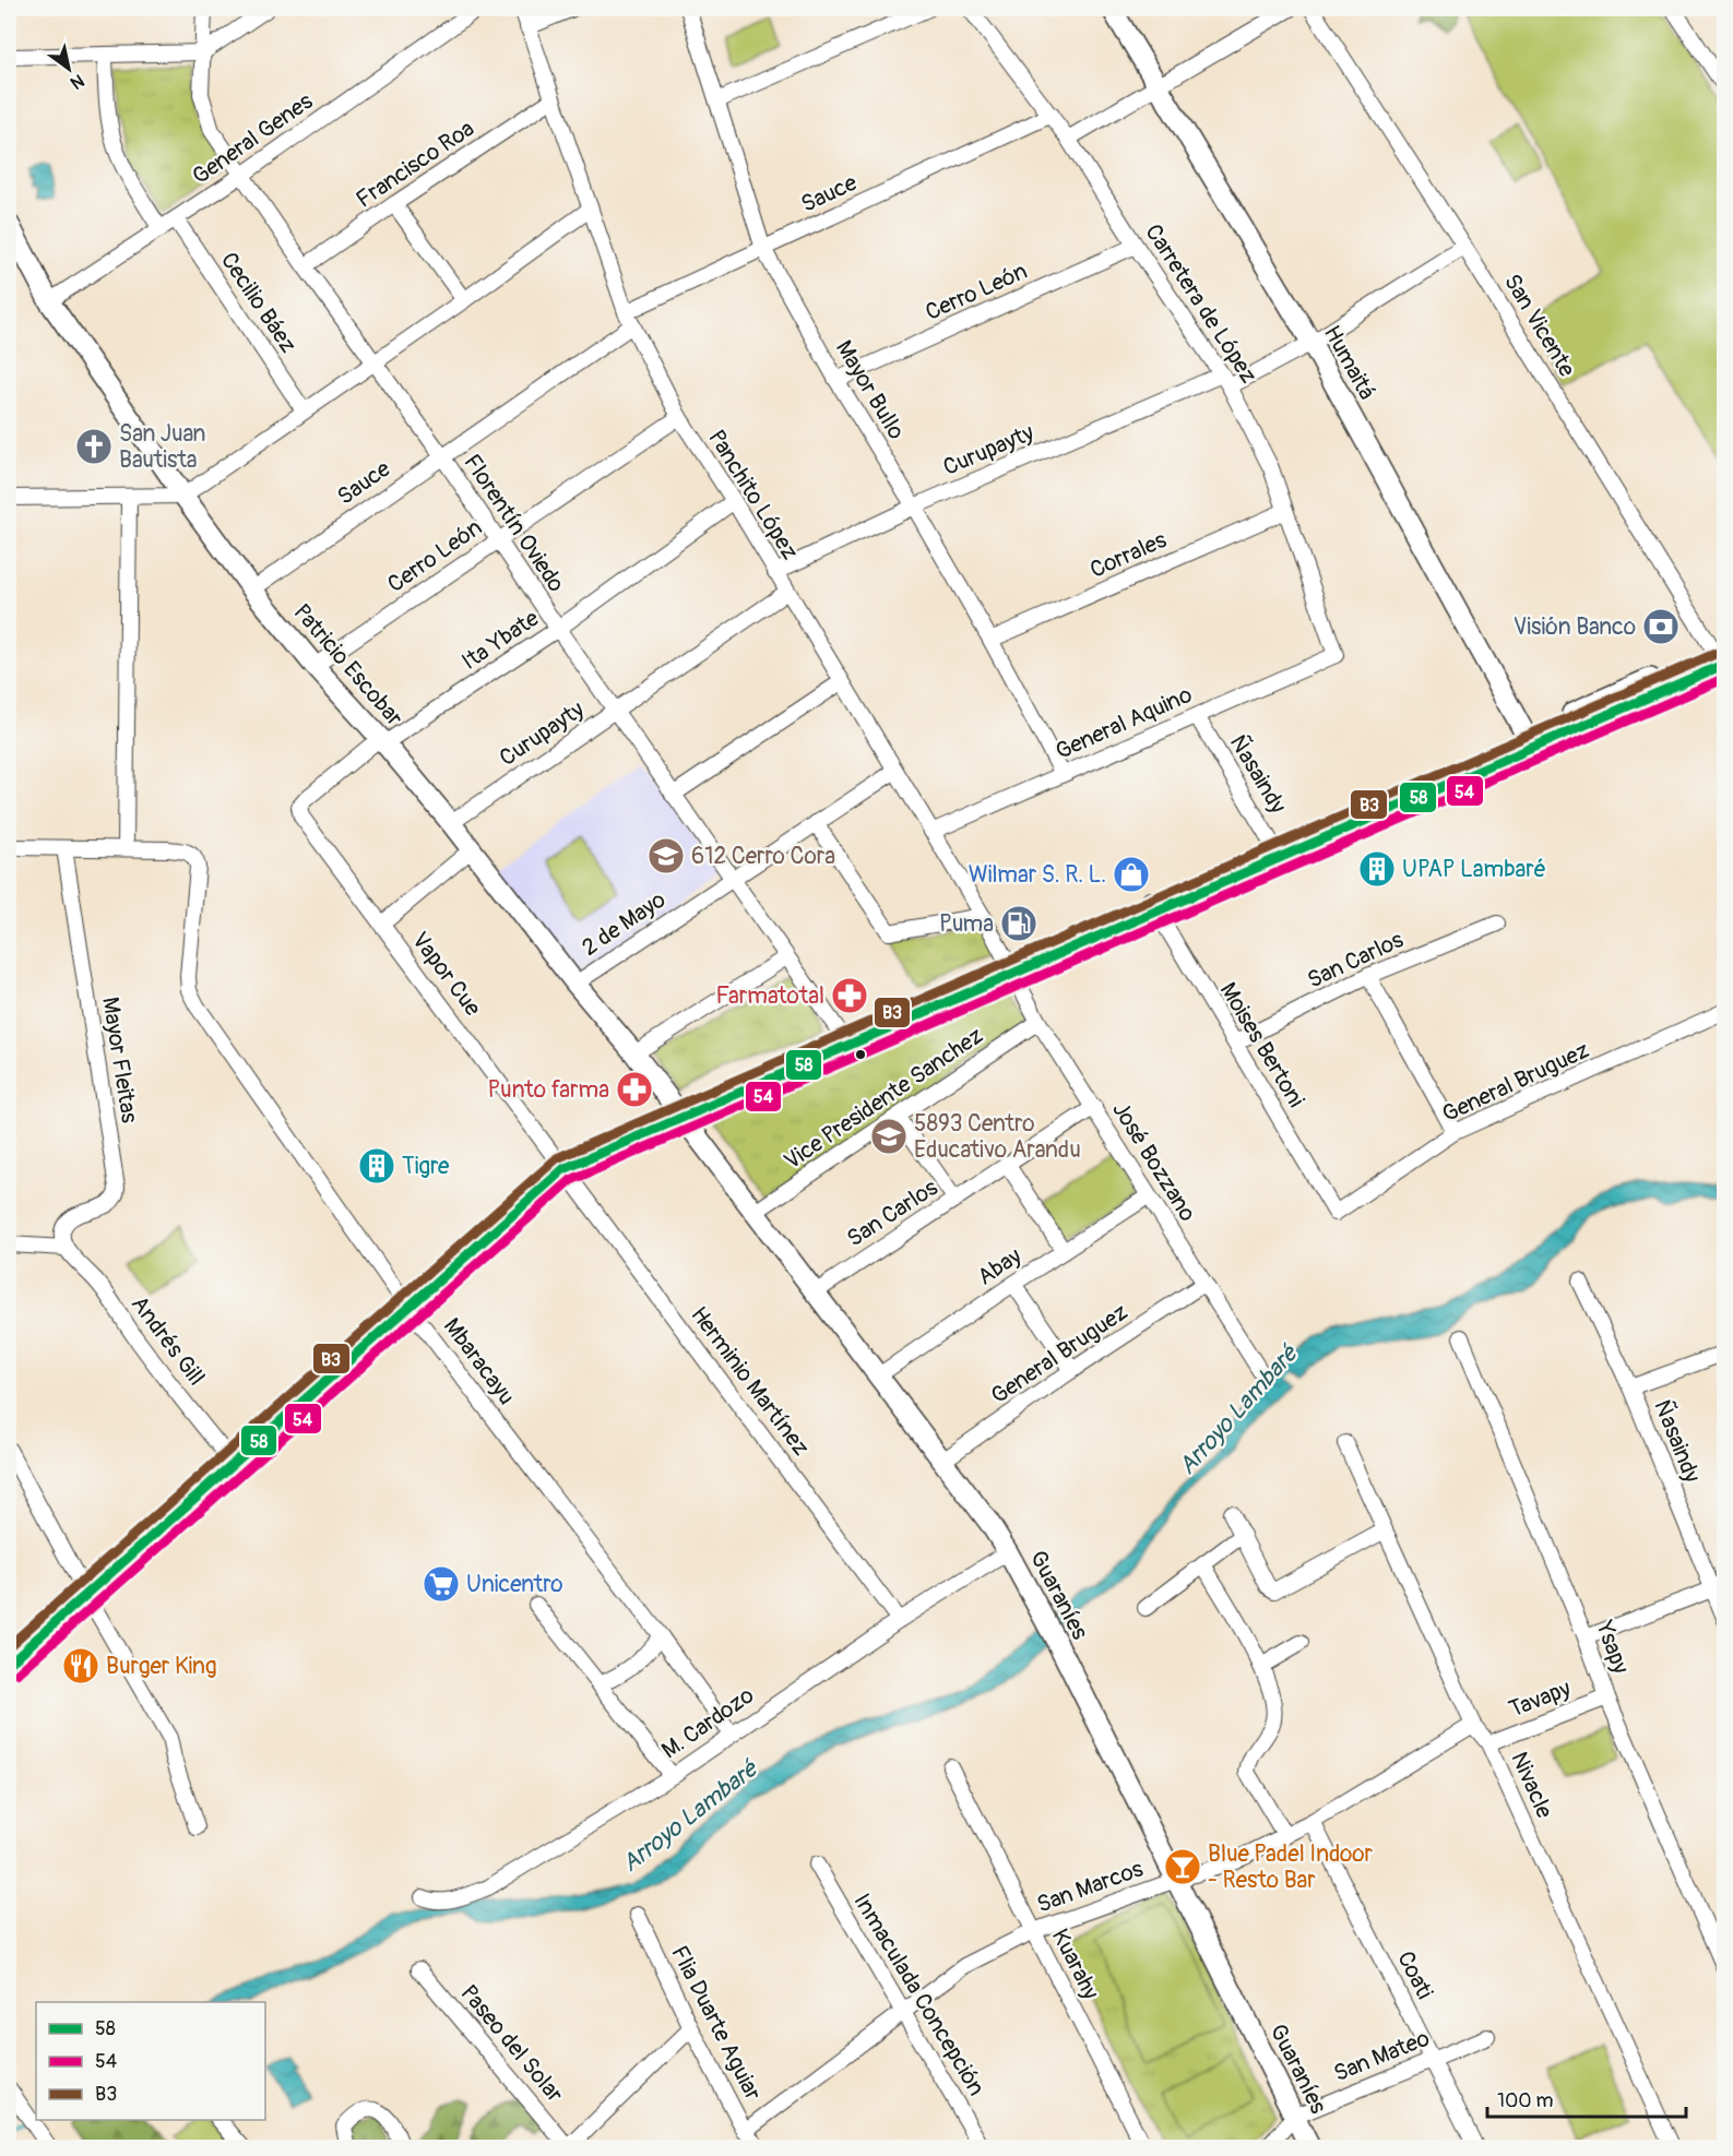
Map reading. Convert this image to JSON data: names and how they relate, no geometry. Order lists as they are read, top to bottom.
{
  "streets": {
    "street": [
      "General Genes",
      "Francisco Roa",
      "Sauce",
      "Cerro León",
      "Cecilio Báez",
      "Carretera de López",
      "San Vicente",
      "Humaitá",
      "Mayor Bullo",
      "Curupayty",
      "Panchito López",
      "Florentín Oviedo",
      "Corrales",
      "Ita Ybate",
      "Patricio Escobar",
      "General Aquino",
      "Ñasaindy",
      "2 de Mayo",
      "San Carlos",
      "Vapor Cue",
      "Moises Bertoni",
      "Mayor Fleitas",
      "General Bruguez",
      "Vice Presidente Sanchez",
      "José Bozzano",
      "Abay",
      "Andrés Gill",
      "Mbaracayu",
      "Herminio Martínez",
      "Guaraníes",
      "Ysapy",
      "Tavapy",
      "M. Cardozo",
      "Nivacle",
      "San Marcos",
      "Kuarahy",
      "Coati",
      "Inmaculada Concepción",
      "Flia Duarte Aguiar",
      "Paseo del Solar",
      "San Mateo"
    ]
  },
  "crossings": [
    ["General Genes", "Cecilio Báez"],
    ["General Genes", "Florentín Oviedo"],
    ["General Genes", "Patricio Escobar"],
    ["Francisco Roa", "Panchito López"],
    ["Francisco Roa", "Florentín Oviedo"],
    ["Sauce", "Carretera de López"],
    ["Sauce", "Mayor Bullo"],
    ["Sauce", "Panchito López"],
    ["Sauce", "Florentín Oviedo"],
    ["Sauce", "Patricio Escobar"],
    ["Cerro León", "Carretera de López"],
    ["Cerro León", "Mayor Bullo"],
    ["Cerro León", "Panchito López"],
    ["Cerro León", "Florentín Oviedo"],
    ["Cerro León", "Patricio Escobar"],
    ["Carretera de López", "Curupayty"],
    ["Carretera de López", "Corrales"],
    ["Carretera de López", "General Aquino"],
    ["San Vicente", "Curupayty"],
    ["Humaitá", "Curupayty"],
    ["Mayor Bullo", "Curupayty"],
    ["Mayor Bullo", "Corrales"],
    ["Mayor Bullo", "General Aquino"],
    ["Curupayty", "Panchito López"],
    ["Curupayty", "Florentín Oviedo"],
    ["Curupayty", "Patricio Escobar"],
    ["Panchito López", "Ita Ybate"],
    ["Panchito López", "General Aquino"],
    ["Panchito López", "2 de Mayo"],
    ["Panchito López", "José Bozzano"],
    ["Florentín Oviedo", "Ita Ybate"],
    ["Florentín Oviedo", "2 de Mayo"],
    ["Ita Ybate", "Patricio Escobar"],
    ["Ita Ybate", "Vapor Cue"],
    ["Patricio Escobar", "2 de Mayo"],
    ["Patricio Escobar", "Guaraníes"],
    ["General Aquino", "Ñasaindy"],
    ["San Carlos", "Moises Bertoni"],
    ["San Carlos", "José Bozzano"],
    ["San Carlos", "Guaraníes"],
    ["Vapor Cue", "Herminio Martínez"],
    ["Moises Bertoni", "General Bruguez"],
    ["Mayor Fleitas", "Andrés Gill"],
    ["General Bruguez", "José Bozzano"],
    ["General Bruguez", "Guaraníes"],
    ["Vice Presidente Sanchez", "José Bozzano"],
    ["Vice Presidente Sanchez", "Guaraníes"],
    ["José Bozzano", "Abay"],
    ["Abay", "Guaraníes"],
    ["Mbaracayu", "M. Cardozo"],
    ["Herminio Martínez", "M. Cardozo"],
    ["Guaraníes", "M. Cardozo"],
    ["Guaraníes", "San Marcos"],
    ["Guaraníes", "San Mateo"],
    ["Ysapy", "Tavapy"],
    ["Tavapy", "Nivacle"],
    ["Nivacle", "San Marcos"],
    ["San Marcos", "Kuarahy"],
    ["San Marcos", "Coati"],
    ["San Marcos", "Inmaculada Concepción"],
    ["San Marcos", "Flia Duarte Aguiar"],
    ["Coati", "San Mateo"]
  ],
  "water": ["Arroyo Lambaré"],
  "places": {
    "church": ["San Juan Bautista"],
    "bank": ["Visión Banco"],
    "school or university": ["612 Cerro Cora", "5893 Centro Educativo Arandu"],
    "building": ["UPAP Lambaré", "Tigre"],
    "shop": ["Wilmar S. R. L."],
    "fuel station": ["Puma"],
    "pharmacy": ["Farmatotal", "Punto farma"],
    "supermarket": ["Unicentro"],
    "restaurant": ["Burger King"],
    "bar": ["Blue Padel Indoor - Resto Bar"]
  },
  "lines": ["transit line B3", "transit line 58", "transit line 54"],
  "legend": ["58", "54", "B3"],
  "scale_bar": "100 m",
  "north": "bottom right"
}
